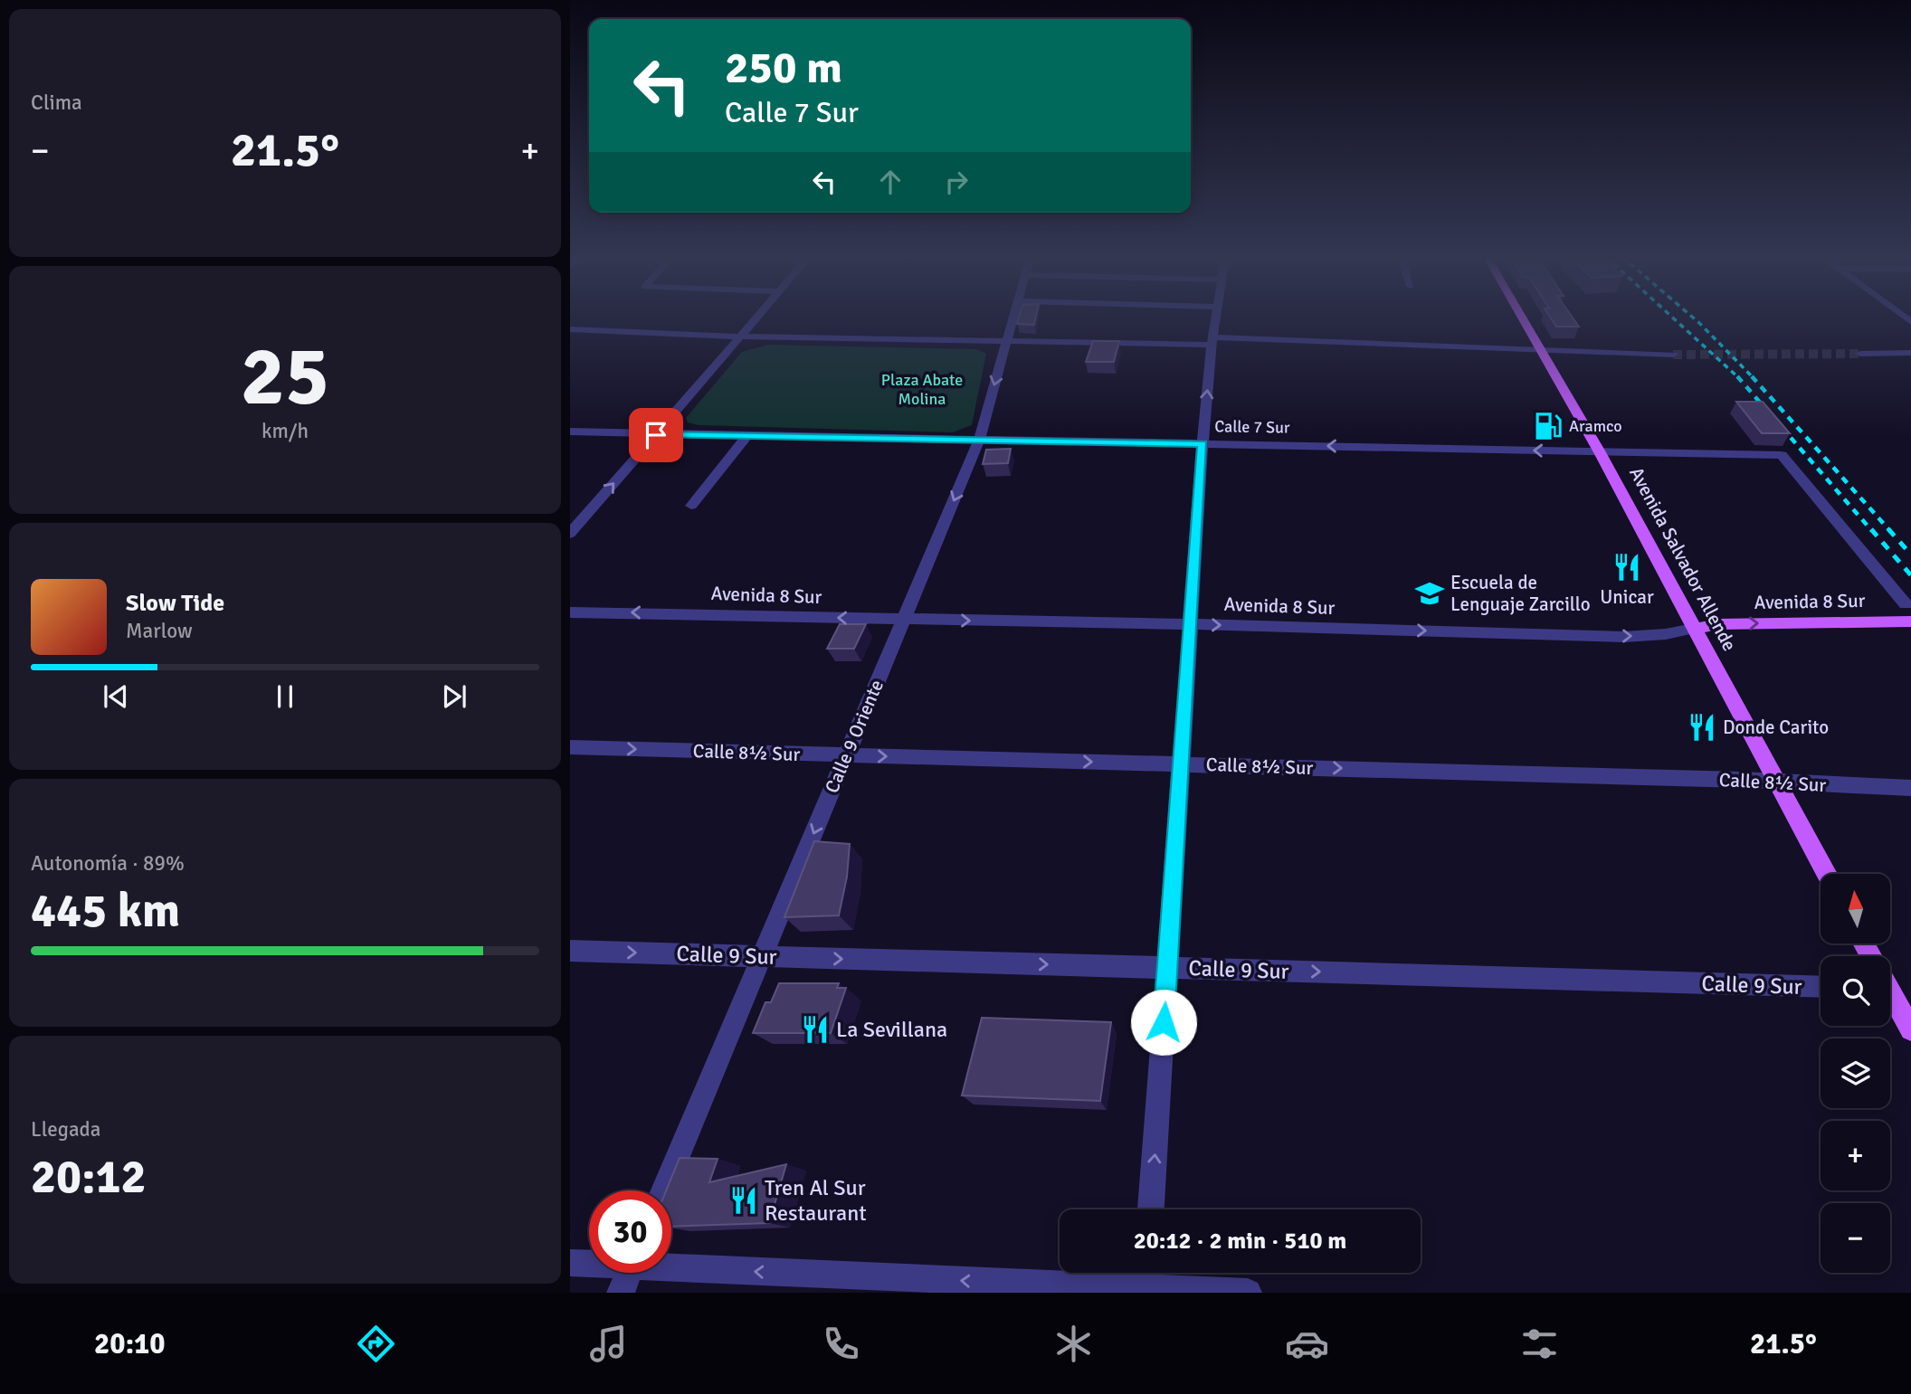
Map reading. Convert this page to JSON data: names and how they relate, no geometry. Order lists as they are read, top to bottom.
{
  "streets": {
    "main road": ["Avenida Salvador Allende", "Avenida 8 Sur"],
    "street": [
      "Calle 7 Sur",
      "Calle 9 Oriente",
      "Calle 8½ Sur",
      "Calle 9 Sur"
    ]
  },
  "crossings": [
    ["Calle 7 Sur", "Avenida Salvador Allende"],
    ["Calle 7 Sur", "Calle 9 Oriente"],
    ["Avenida Salvador Allende", "Avenida 8 Sur"],
    ["Avenida Salvador Allende", "Calle 8½ Sur"],
    ["Avenida 8 Sur", "Calle 9 Oriente"],
    ["Calle 9 Oriente", "Calle 8½ Sur"],
    ["Calle 9 Oriente", "Calle 9 Sur"]
  ],
  "one_way": ["Calle 9 Oriente", "Calle 8½ Sur", "Calle 9 Sur"],
  "parks": ["Plaza Abate Molina"],
  "places": {
    "fuel station": ["Aramco"],
    "restaurant": [
      "Unicar",
      "Donde Carito",
      "La Sevillana",
      "Tren Al Sur Restaurant"
    ],
    "school or university": ["Escuela de Lenguaje Zarcillo"]
  },
  "north": "top",
  "page": {
    "tile": [
      "Clima",
      ["25", "km/h"],
      ["Autonomía · 89%", "445 km"],
      ["Llegada", "20:12"]
    ],
    "turn": ["250 m", "Calle 7 Sur"],
    "heat": ["−", "21.5°", "+"],
    "song": ["Slow Tide", "Marlow"],
    "map_buttons": ["+", "−"],
    "limit": "30",
    "trip": "20:12 · 2 min · 510 m",
    "tabs": ["20:10", "21.5°"]
  }
}
